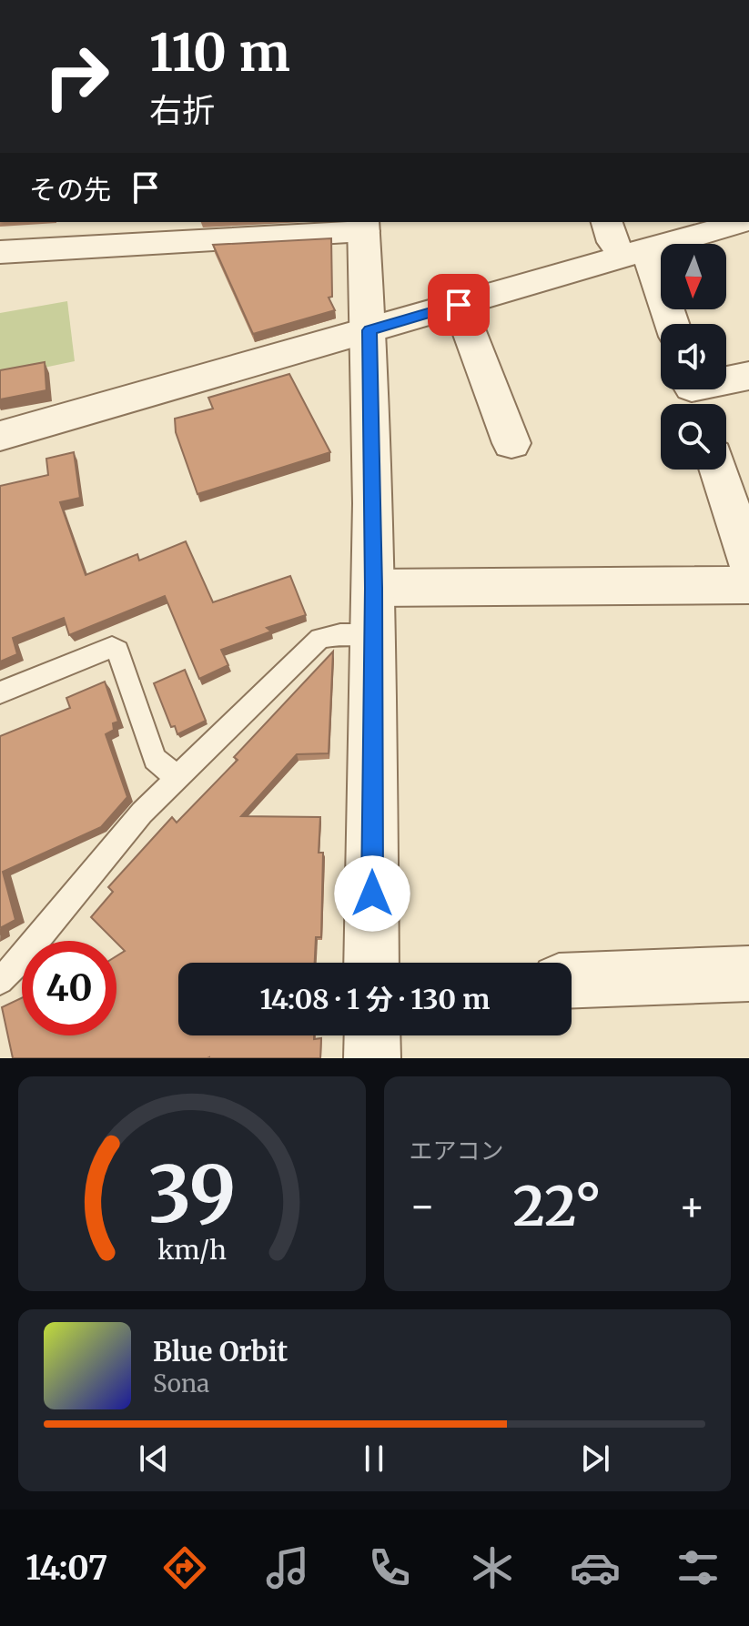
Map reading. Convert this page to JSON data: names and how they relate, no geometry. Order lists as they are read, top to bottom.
{
  "north": "bottom",
  "page": {
    "turn": ["110 m", "右折"],
    "then": "その先",
    "limit": "40",
    "trip": "14:08 · 1 分 · 130 m",
    "tile": "エアコン",
    "heat": ["−", "22°", "+"],
    "song": ["Blue Orbit", "Sona"],
    "tabs": "14:07",
    "gauge": ["39", "km/h"]
  }
}
